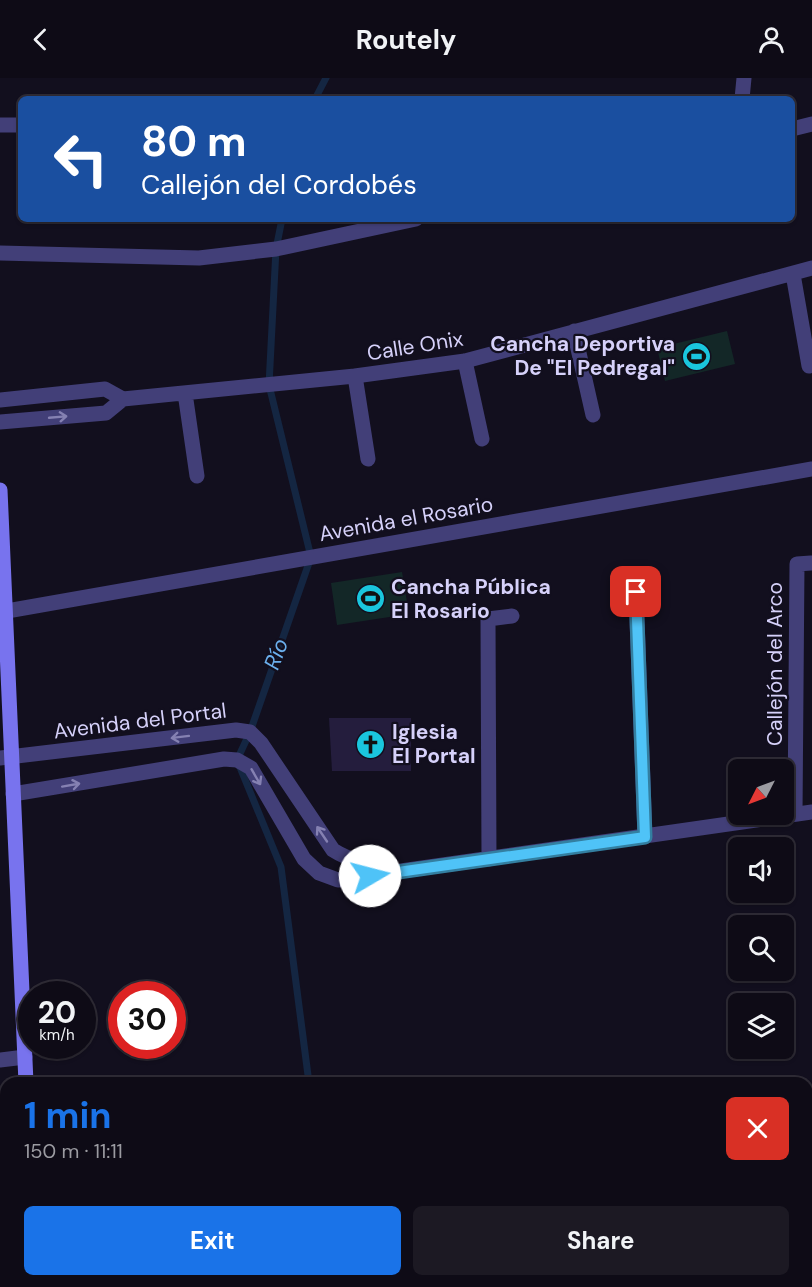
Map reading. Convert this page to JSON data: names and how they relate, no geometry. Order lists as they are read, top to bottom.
{
  "streets": {
    "street": [
      "Calle Onix",
      "Avenida el Rosario",
      "Callejón del Arco",
      "Avenida del Portal"
    ]
  },
  "one_way": ["Avenida del Portal"],
  "water": ["Río"],
  "places": {
    "sports": ["Cancha Deportiva De \"El Pedregal\"", "Cancha Pública El Rosario"],
    "church": ["Iglesia El Portal"]
  },
  "north": "bottom left",
  "page": {
    "header": "Routely",
    "turn": ["80 m", "Callejón del Cordobés"],
    "speed": "20 km/h",
    "limit": "30",
    "heading": ["1 min", "150 m · 11:11"],
    "buttons": ["Exit", "Share"]
  }
}
